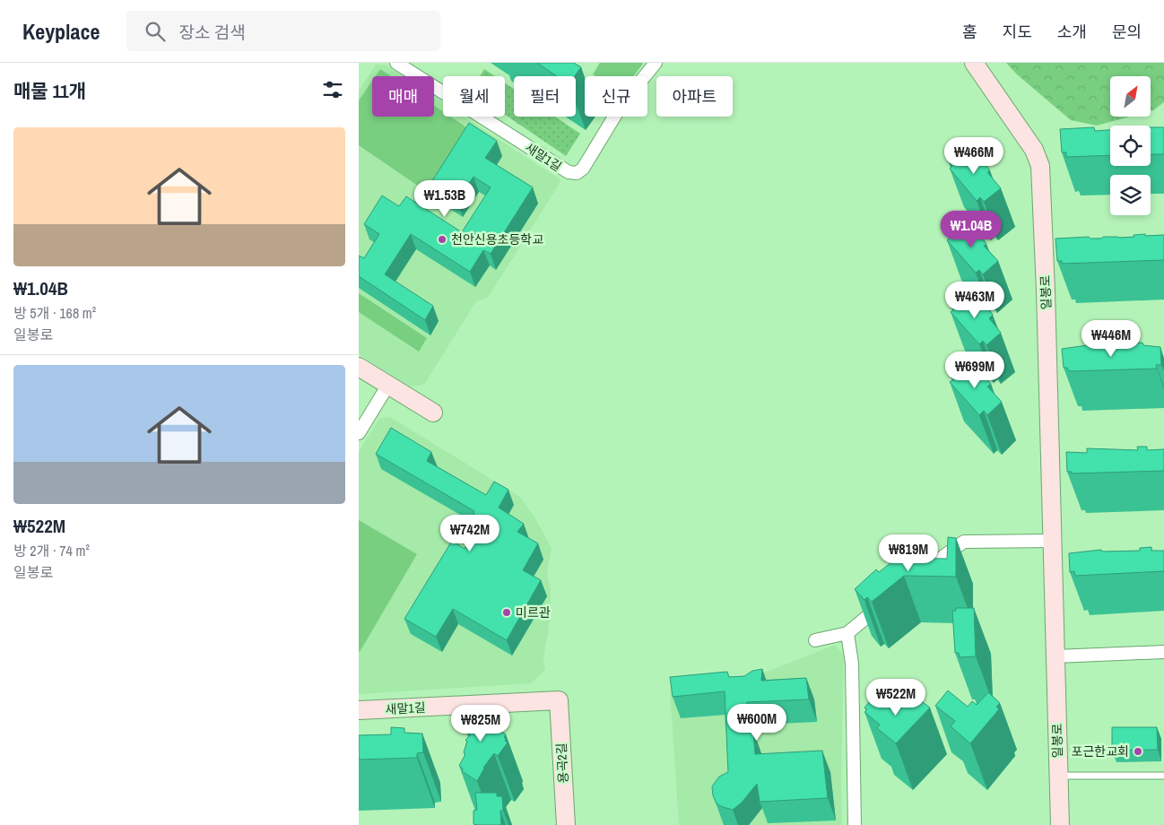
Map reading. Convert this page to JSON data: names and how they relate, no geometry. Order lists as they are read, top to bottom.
{
  "streets": {
    "street": ["새말1길", "일봉로", "용곡2길"]
  },
  "crossings": [
    ["새말1길", "용곡2길"]
  ],
  "places": ["천안신용초등학교", "미르관", "포근한교회"],
  "north": "top right",
  "page": {
    "header": "Keyplace",
    "search": "장소 검색",
    "nav": [
      "홈",
      "지도",
      "소개",
      "문의"
    ],
    "heading": "매물 11개",
    "chip": [
      "매매",
      "월세",
      "필터",
      "신규",
      "아파트"
    ],
    "list": [
      {
        "name": "₩1.04B",
        "note": "방 5개 · 168 m² · 일봉로"
      },
      {
        "name": "₩522M",
        "note": "방 2개 · 74 m² · 일봉로"
      }
    ],
    "price": [
      "₩466M",
      "₩1.53B",
      "₩1.04B",
      "₩463M",
      "₩446M",
      "₩699M",
      "₩742M",
      "₩819M",
      "₩522M",
      "₩600M",
      "₩825M"
    ]
  }
}
